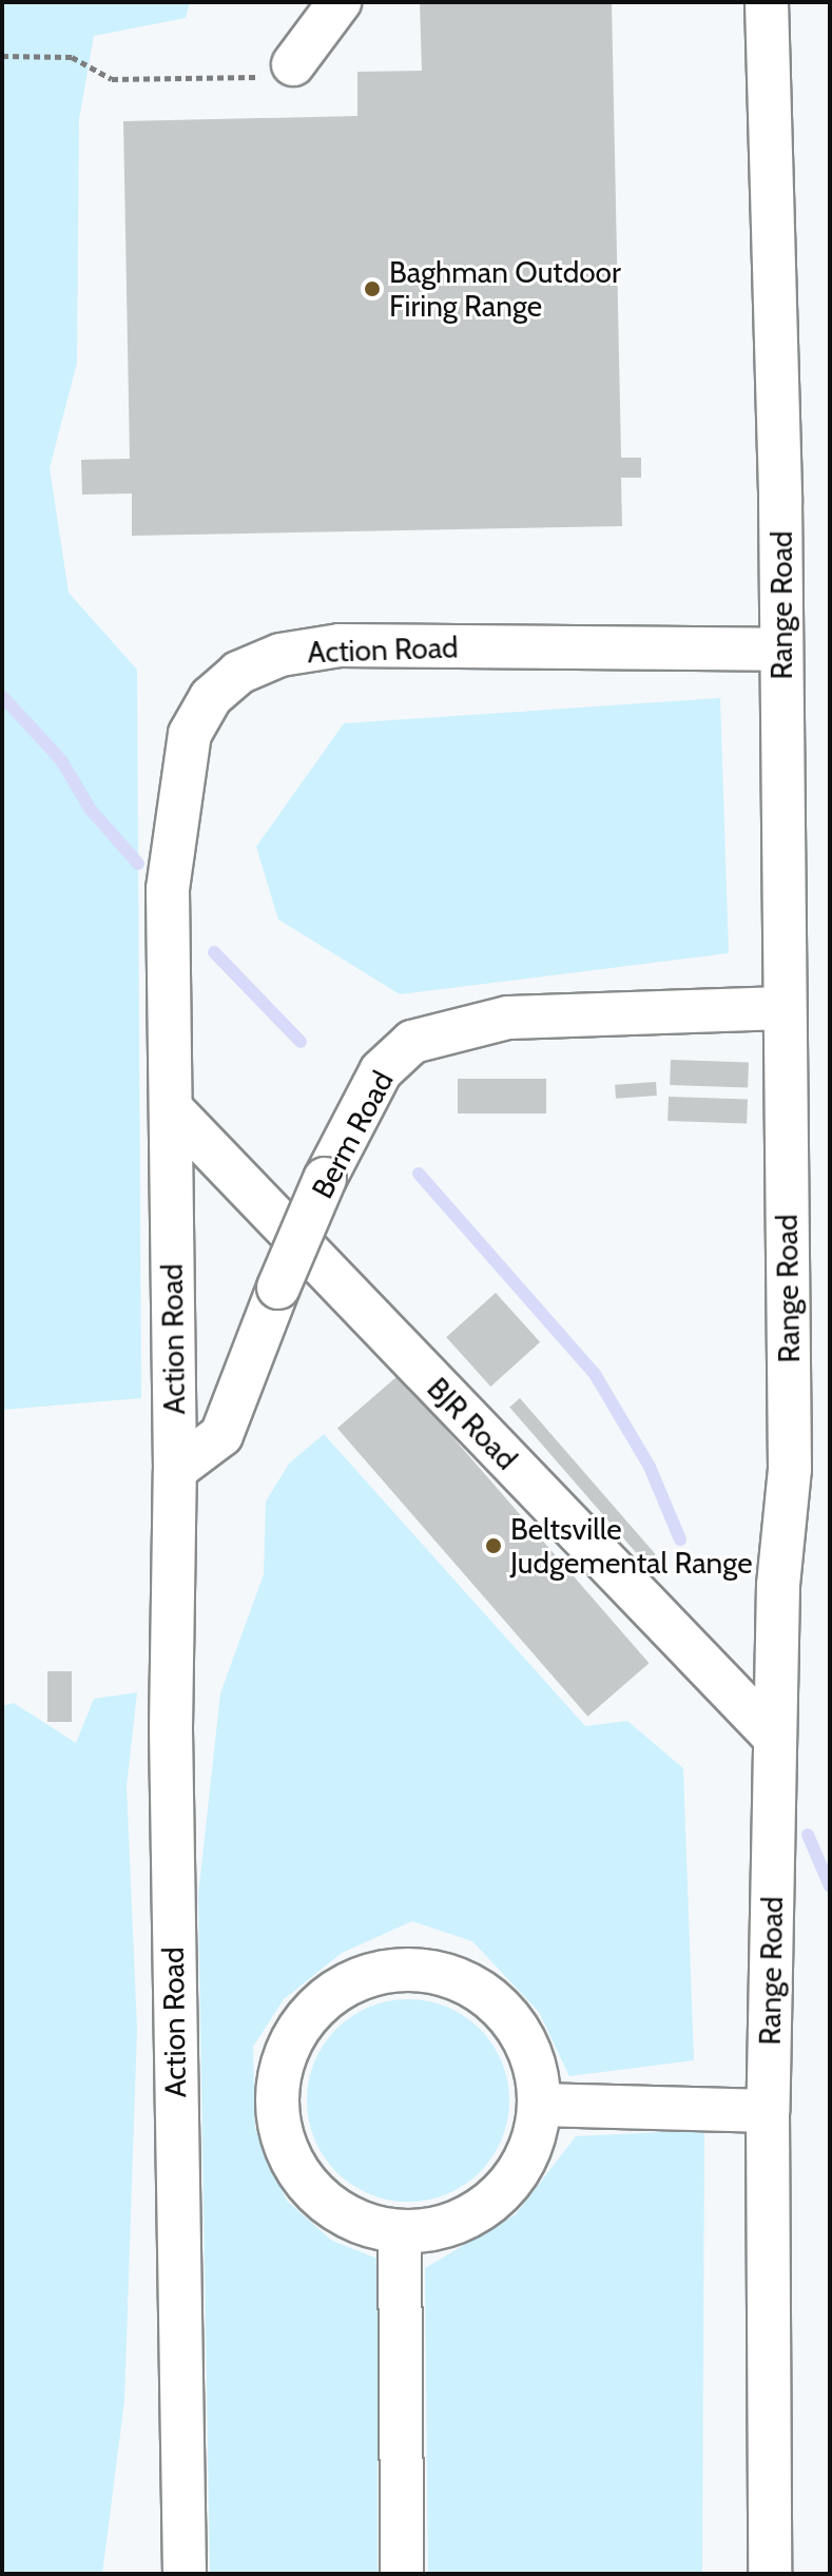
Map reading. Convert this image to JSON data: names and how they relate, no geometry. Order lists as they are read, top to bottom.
{
  "streets": {
    "lane": [
      "Range Road",
      "Action Road",
      "Berm Road",
      "BJR Road"
    ]
  },
  "crossings": [
    ["Range Road", "Action Road"],
    ["Range Road", "Berm Road"],
    ["Range Road", "BJR Road"],
    ["Action Road", "Berm Road"],
    ["Action Road", "BJR Road"]
  ],
  "places": ["Baghman Outdoor Firing Range", "Beltsville Judgemental Range"]
}
